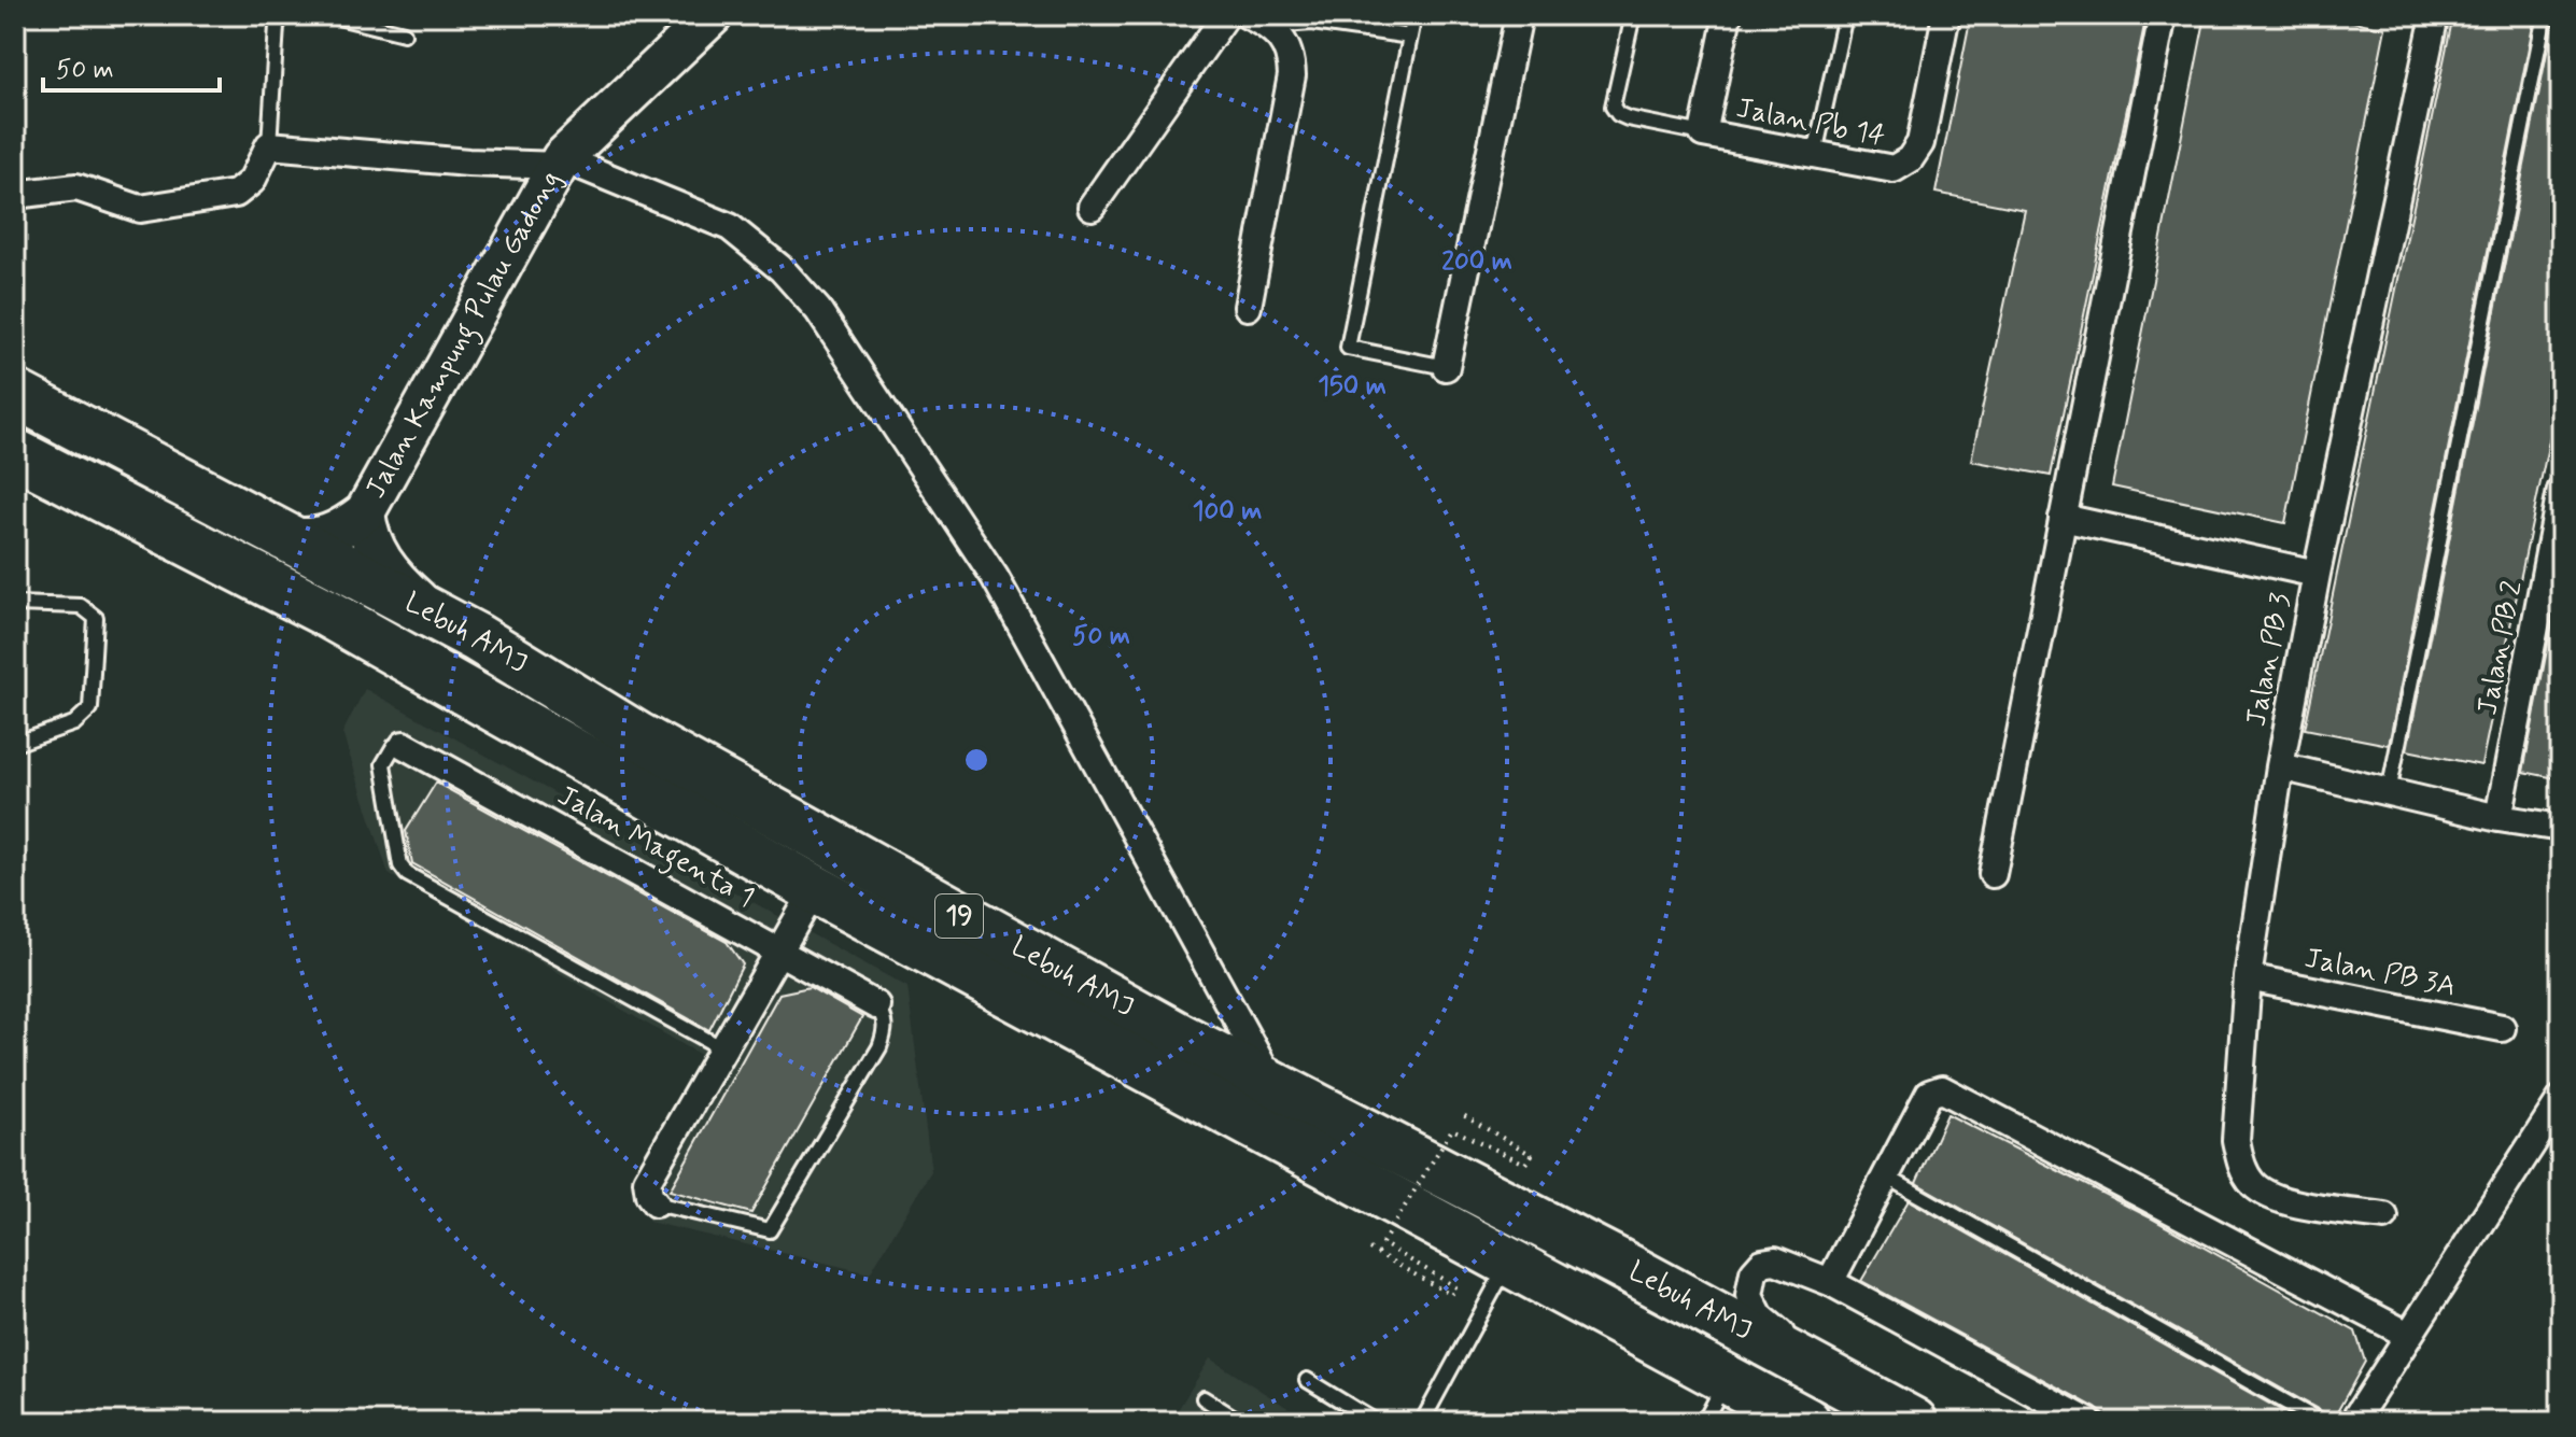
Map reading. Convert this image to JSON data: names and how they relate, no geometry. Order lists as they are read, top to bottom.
{
  "streets": {
    "highway": ["Lebuh AMJ", "19"],
    "street": [
      "Jalan Pb 14",
      "Jalan Kampung Pulau Gadong",
      "Jalan PB 2",
      "Jalan PB 3",
      "Jalan Magenta 1",
      "Jalan PB 3A"
    ]
  },
  "crossings": [
    ["Jalan PB 3", "Jalan PB 3A"]
  ],
  "scale_bar": "50 m",
  "rings": [
    "200 m",
    "150 m",
    "100 m",
    "50 m"
  ]
}
